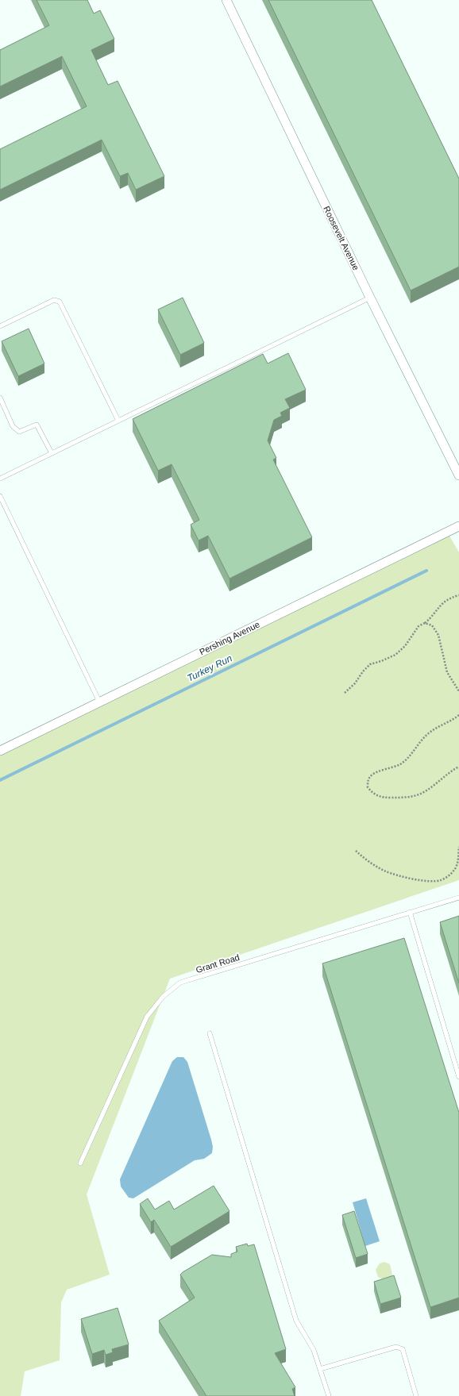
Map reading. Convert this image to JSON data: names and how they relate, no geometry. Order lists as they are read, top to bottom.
{
  "streets": {
    "street": ["Roosevelt Avenue", "Pershing Avenue"],
    "lane": ["Grant Road"]
  },
  "water": ["Turkey Run"]
}
